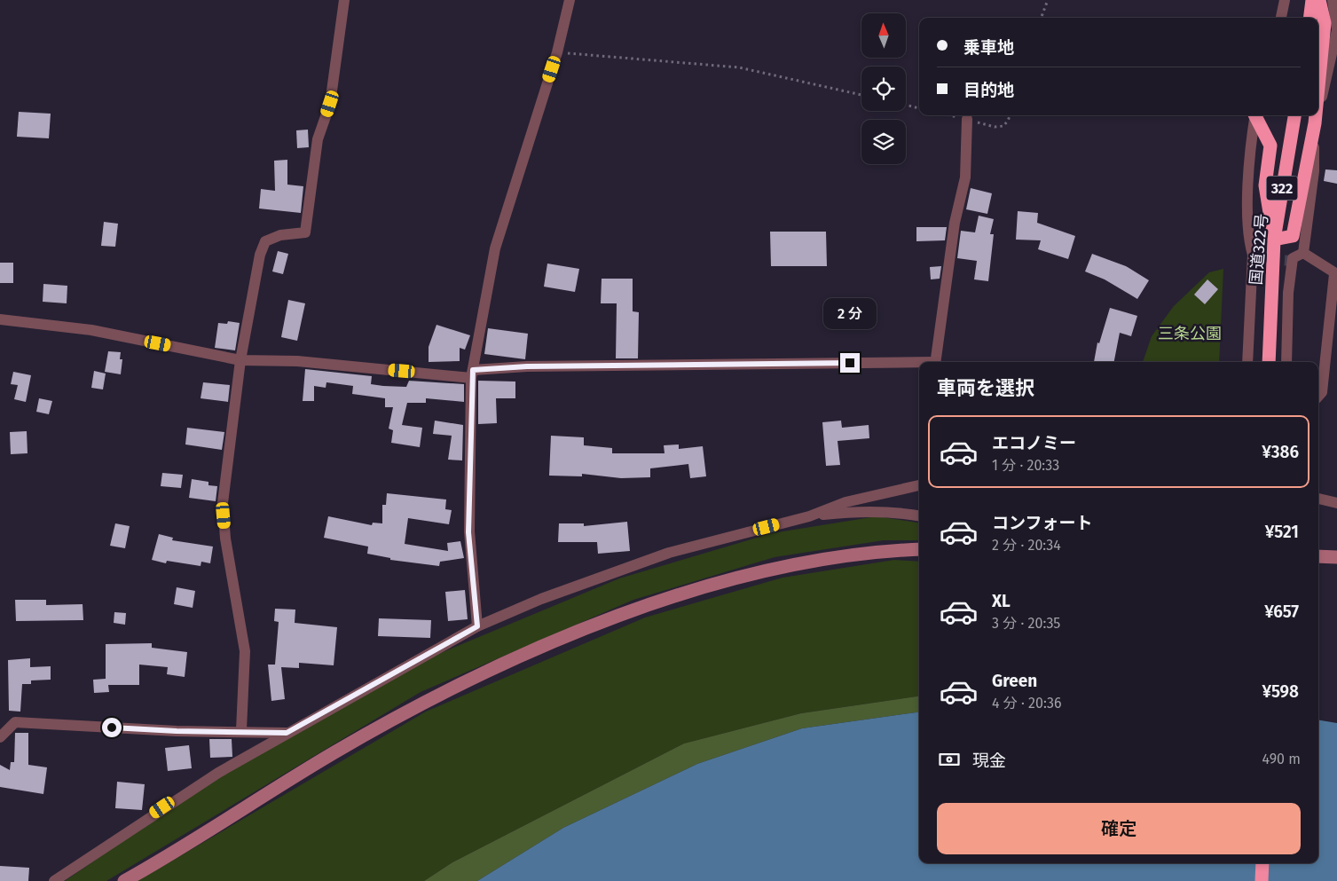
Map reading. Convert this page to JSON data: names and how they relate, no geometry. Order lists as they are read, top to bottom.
{
  "streets": {
    "highway": ["322", "国道322号"]
  },
  "parks": ["三条公園"],
  "north": "top",
  "page": {
    "banner": ["乗車地", "目的地"],
    "bubble": "2 分",
    "heading": "車両を選択",
    "list": [
      {
        "name": "エコノミー",
        "note": "1 分 · 20:33",
        "value": "¥386"
      },
      {
        "name": "コンフォート",
        "note": "2 分 · 20:34",
        "value": "¥521"
      },
      {
        "name": "XL",
        "note": "3 分 · 20:35",
        "value": "¥657"
      },
      {
        "name": "Green",
        "note": "4 分 · 20:36",
        "value": "¥598"
      }
    ],
    "pay": ["現金", "490 m"],
    "buttons": "確定"
  }
}
